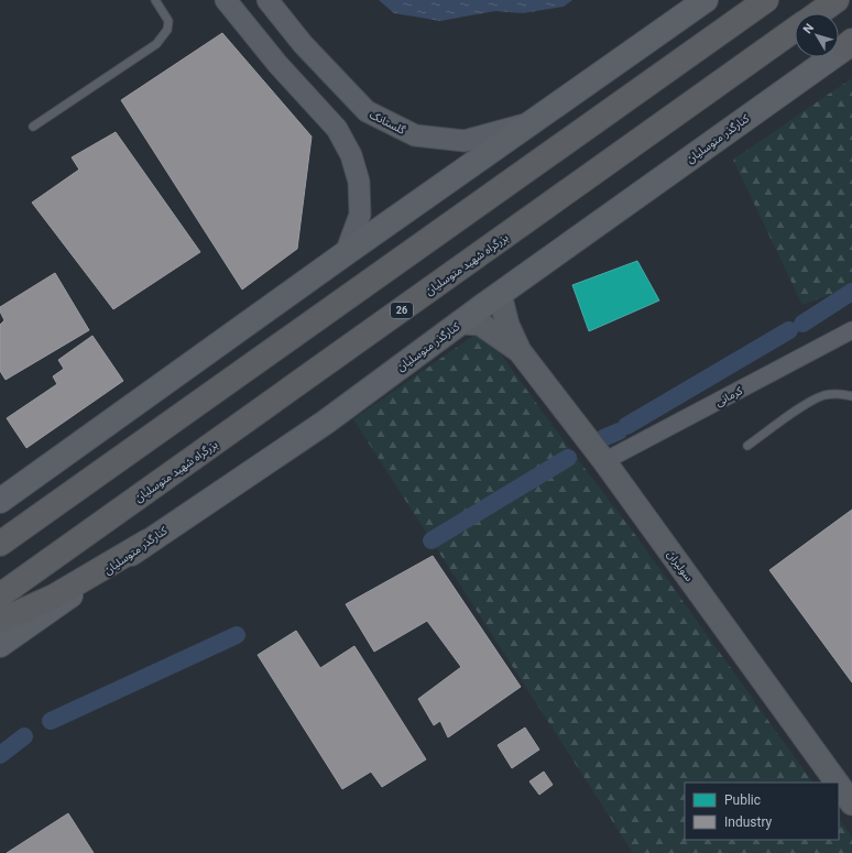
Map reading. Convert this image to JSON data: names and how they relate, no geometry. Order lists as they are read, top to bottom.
{
  "streets": {
    "highway": ["بزرگراه شهید متوسلیان", "26"],
    "main road": ["کنارگذر متوسلیان", "سولیران"],
    "street": ["گلستانک", "کرمانی"]
  },
  "crossings": [
    ["کرمانی", "سولیران"]
  ],
  "legend": ["Public", "Industry"],
  "north": "top left"
}
